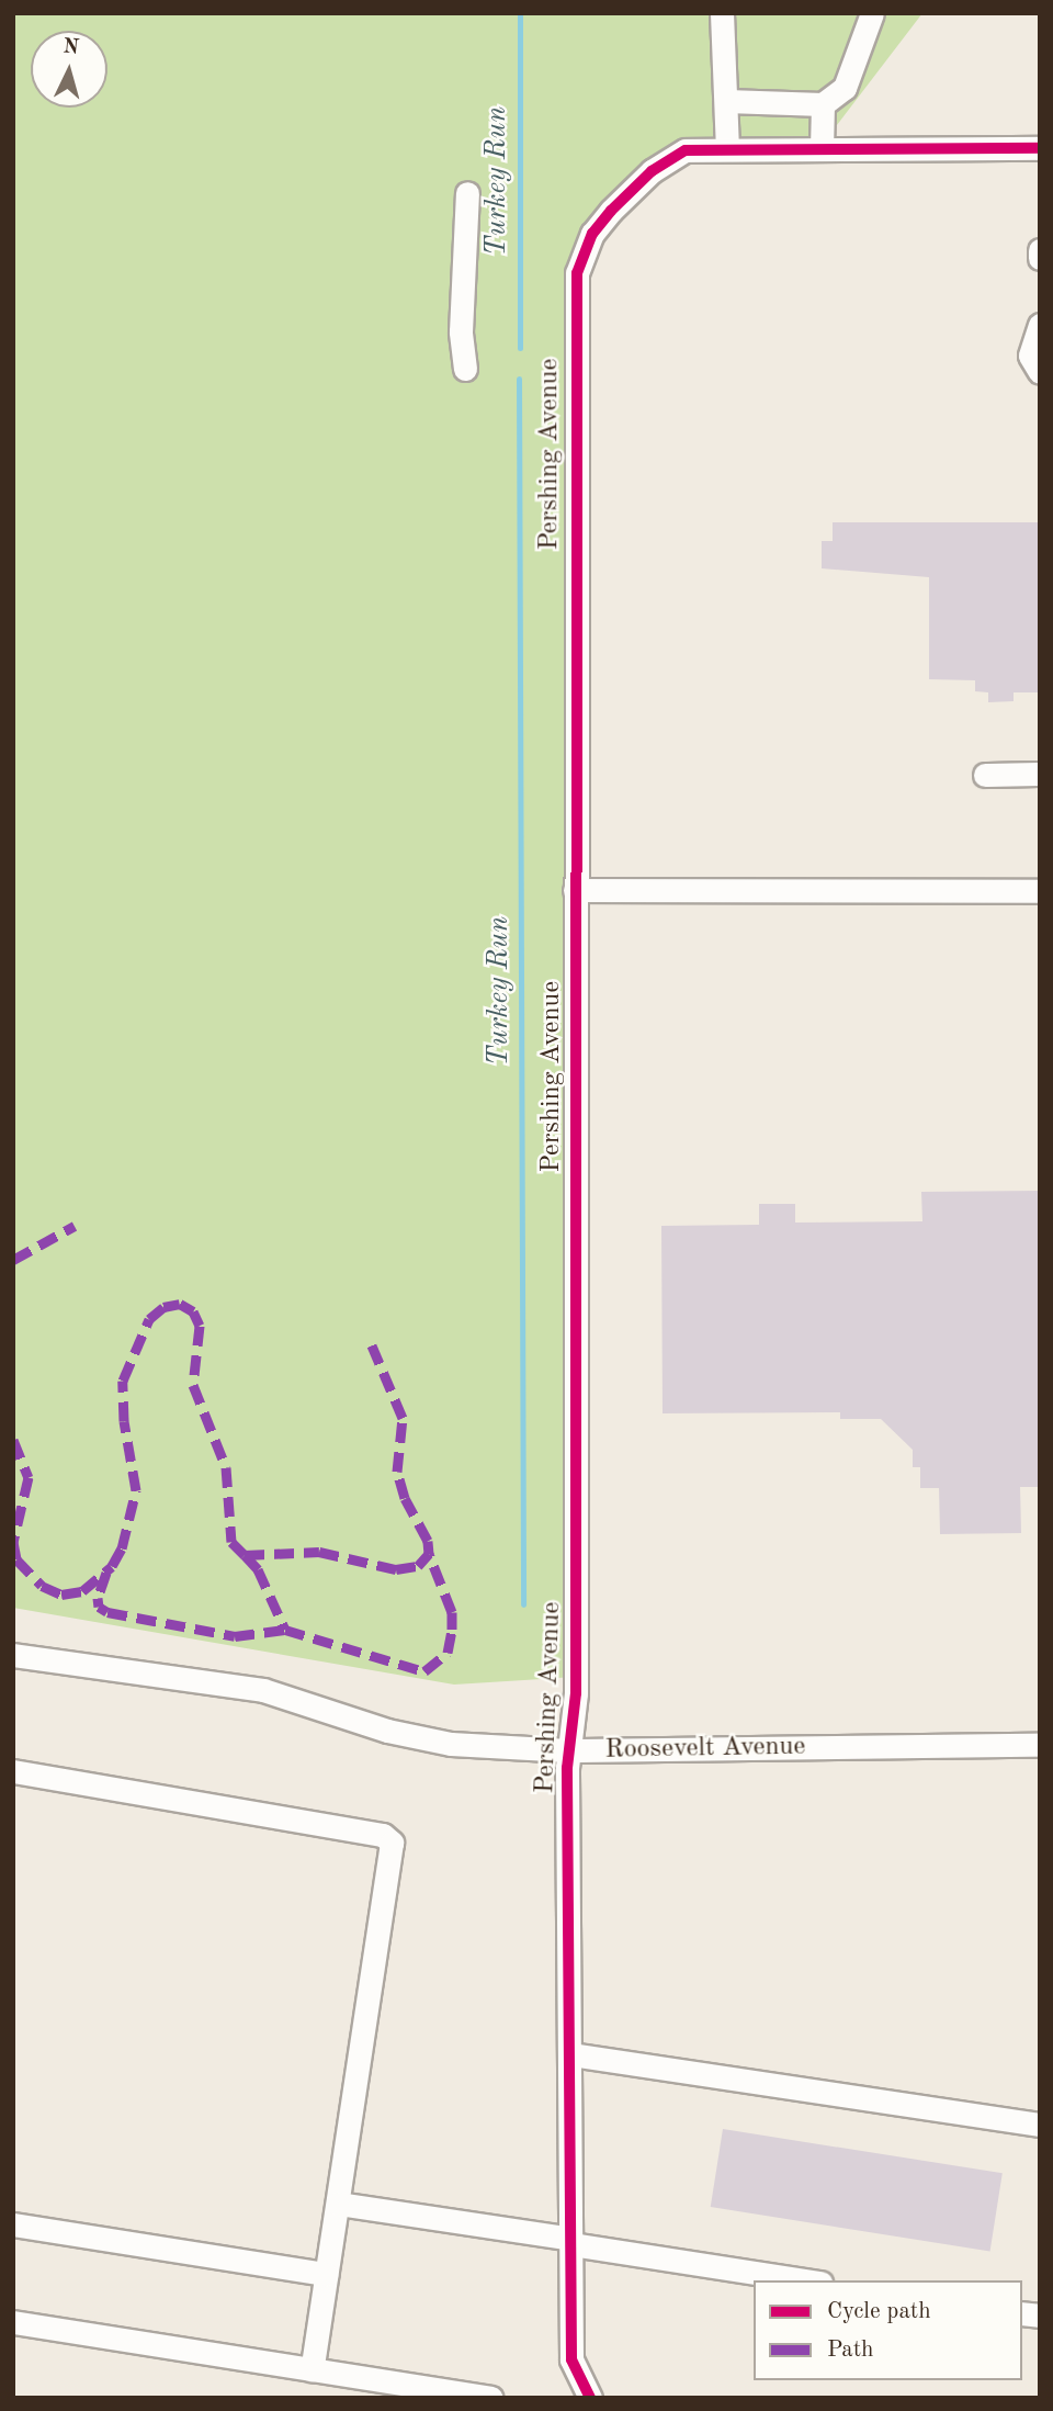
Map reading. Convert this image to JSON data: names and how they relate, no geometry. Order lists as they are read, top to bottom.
{
  "streets": {
    "street": ["Pershing Avenue", "Roosevelt Avenue"]
  },
  "crossings": [
    ["Pershing Avenue", "Roosevelt Avenue"]
  ],
  "water": ["Turkey Run"],
  "legend": ["Cycle path", "Path"],
  "north": "top"
}
